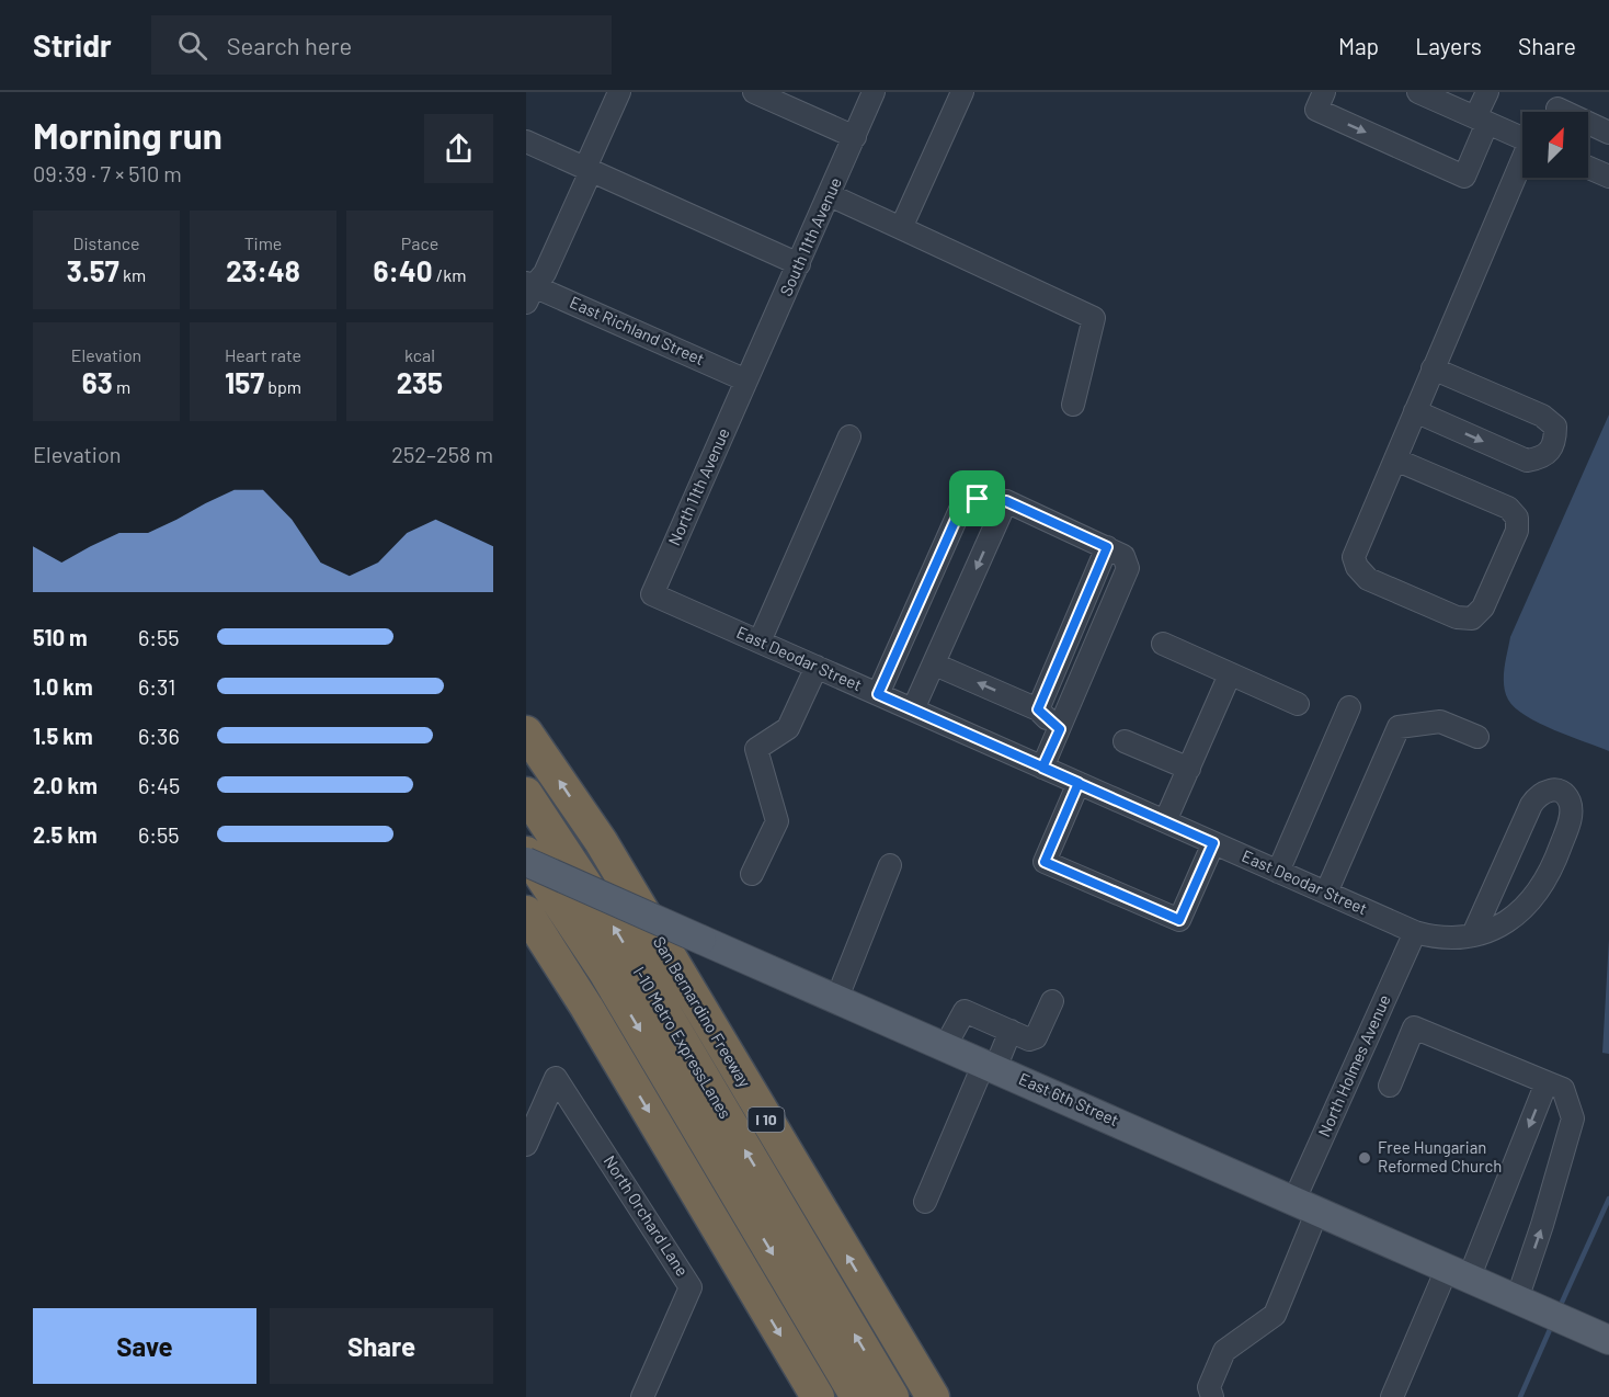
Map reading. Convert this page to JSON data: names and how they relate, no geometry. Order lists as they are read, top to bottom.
{
  "streets": {
    "highway": ["San Bernardino Freeway", "I-10 Metro ExpressLanes", "I 10"],
    "main road": ["East 6th Street"],
    "street": [
      "South 11th Avenue",
      "East Richland Street",
      "North 11th Avenue",
      "East Deodar Street",
      "North Holmes Avenue",
      "North Orchard Lane"
    ]
  },
  "crossings": [
    ["South 11th Avenue", "East Richland Street"],
    ["South 11th Avenue", "North 11th Avenue"],
    ["East Richland Street", "North 11th Avenue"],
    ["North 11th Avenue", "East Deodar Street"],
    ["East Deodar Street", "North Holmes Avenue"],
    ["North Holmes Avenue", "East 6th Street"]
  ],
  "places": ["Free Hungarian Reformed Church"],
  "north": "top right",
  "page": {
    "header": "Stridr",
    "search": "Search here",
    "nav": ["Map", "Layers", "Share"],
    "heading": ["Morning run", "09:39 · 7 × 510 m"],
    "stats": [
      ["Distance", "3.57 km"],
      ["Time", "23:48"],
      ["Pace", "6:40 /km"],
      ["Elevation", "63 m"],
      ["Heart rate", "157 bpm"],
      ["kcal", "235"]
    ],
    "chart": ["Elevation", "252–258 m"],
    "list": [
      {
        "name": "510 m",
        "note": "6:55"
      },
      {
        "name": "1.0 km",
        "note": "6:31"
      },
      {
        "name": "1.5 km",
        "note": "6:36"
      },
      {
        "name": "2.0 km",
        "note": "6:45"
      },
      {
        "name": "2.5 km",
        "note": "6:55"
      }
    ],
    "buttons": ["Save", "Share"]
  }
}
